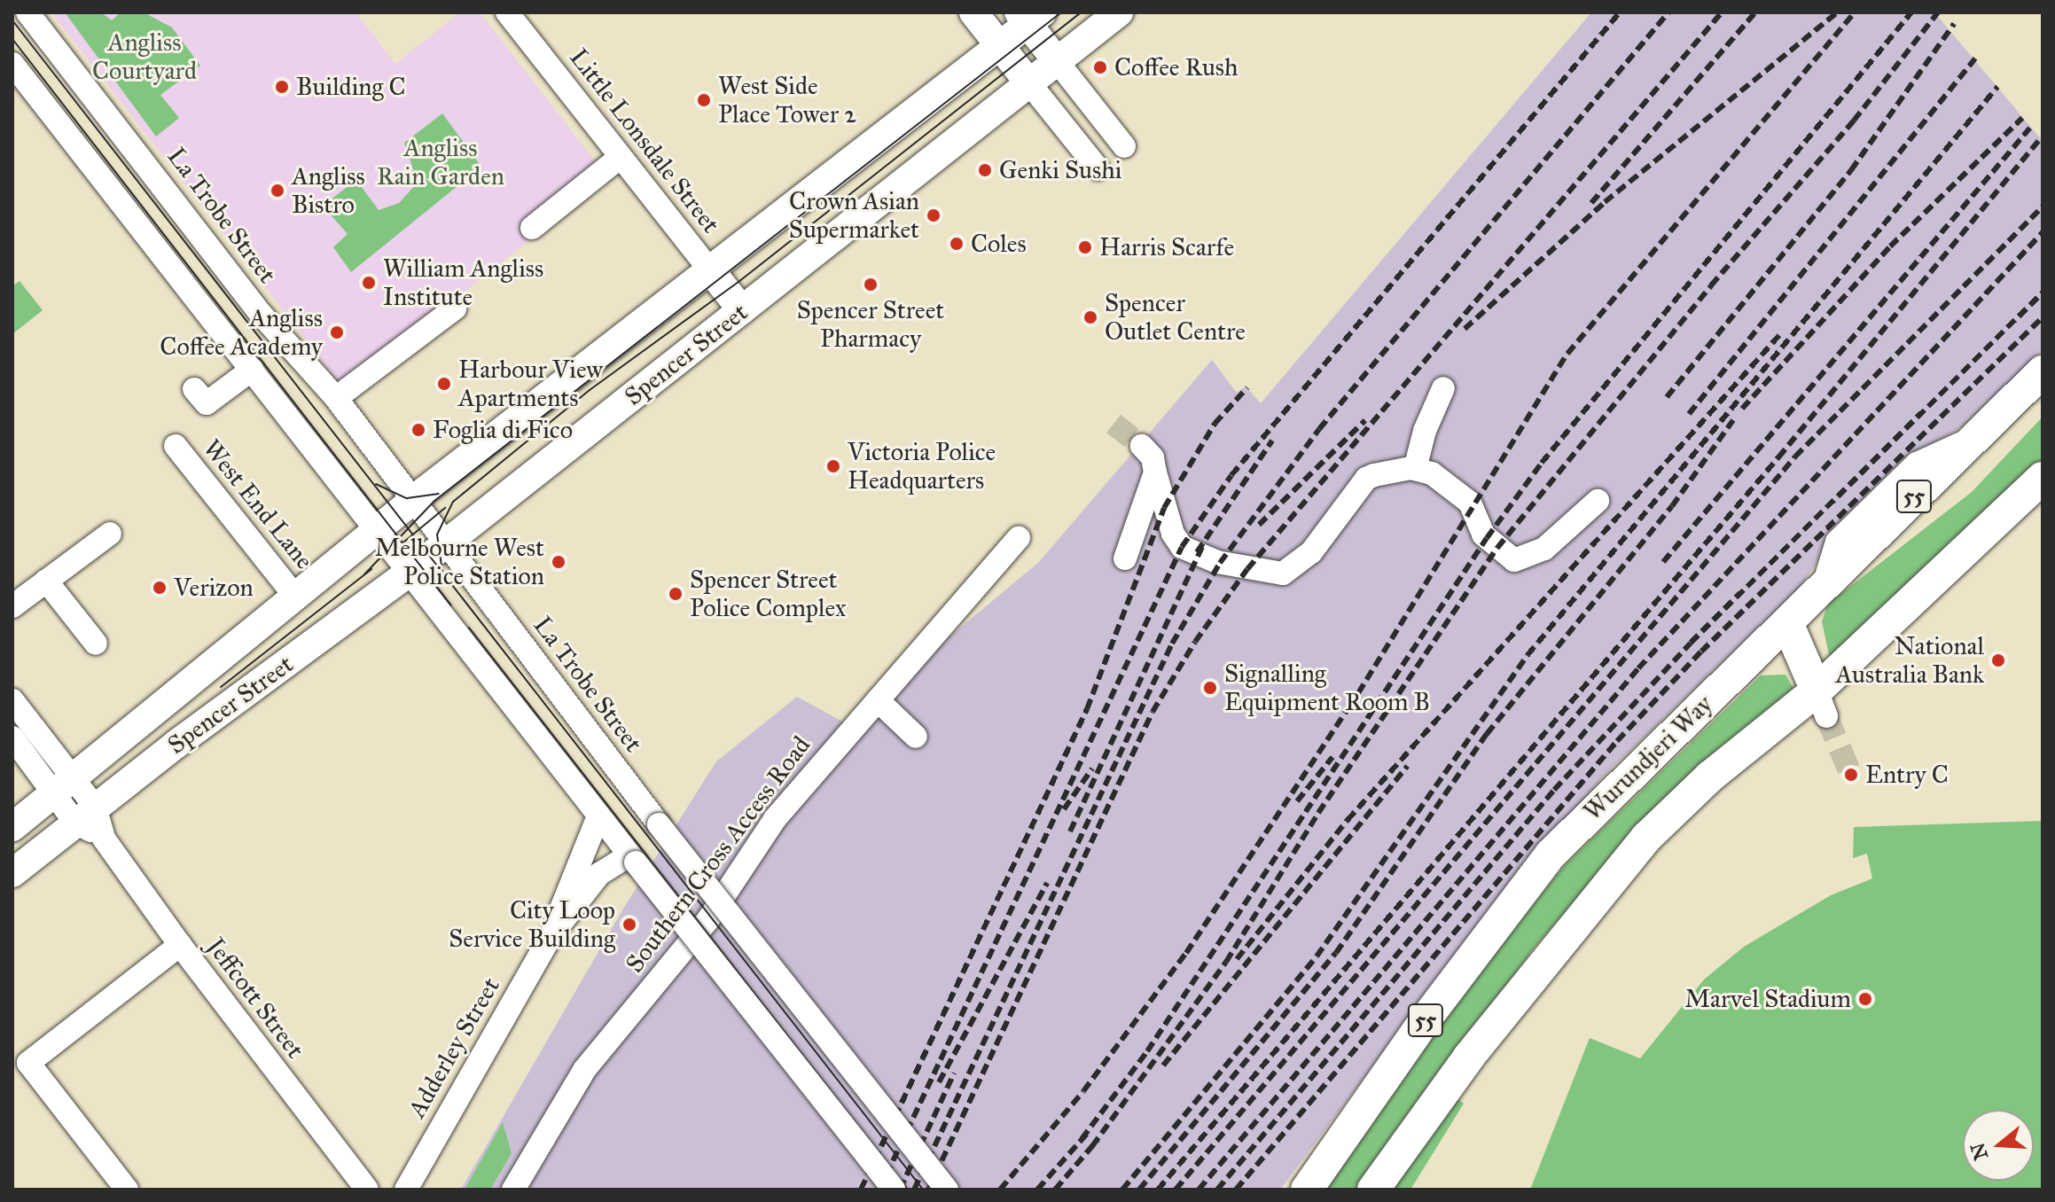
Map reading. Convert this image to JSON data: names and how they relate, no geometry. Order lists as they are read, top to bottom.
{
  "streets": {
    "highway": ["55", "Wurundjeri Way"],
    "main road": ["Spencer Street"],
    "street": [
      "Little Lonsdale Street",
      "La Trobe Street",
      "West End Lane",
      "Southern Cross Access Road",
      "Jeffcott Street",
      "Adderley Street"
    ]
  },
  "crossings": [
    ["Little Lonsdale Street", "Spencer Street"],
    ["La Trobe Street", "Spencer Street"],
    ["Spencer Street", "West End Lane"],
    ["Spencer Street", "Jeffcott Street"]
  ],
  "parks": ["Angliss Courtyard", "Angliss Rain Garden"],
  "places": [
    "Coffee Rush",
    "Building C",
    "West Side Place Tower 2",
    "Genki Sushi",
    "Angliss Bistro",
    "Crown Asian Supermarket",
    "Coles",
    "Harris Scarfe",
    "William Angliss Institute",
    "Spencer Street Pharmacy",
    "Spencer Outlet Centre",
    "Angliss Coffee Academy",
    "Harbour View Apartments",
    "Foglia di Fico",
    "Victoria Police Headquarters",
    "Melbourne West Police Station",
    "Verizon",
    "Spencer Street Police Complex",
    "National Australia Bank",
    "Signalling Equipment Room B",
    "Entry C",
    "City Loop Service Building",
    "Marvel Stadium"
  ],
  "north": "left"
}
